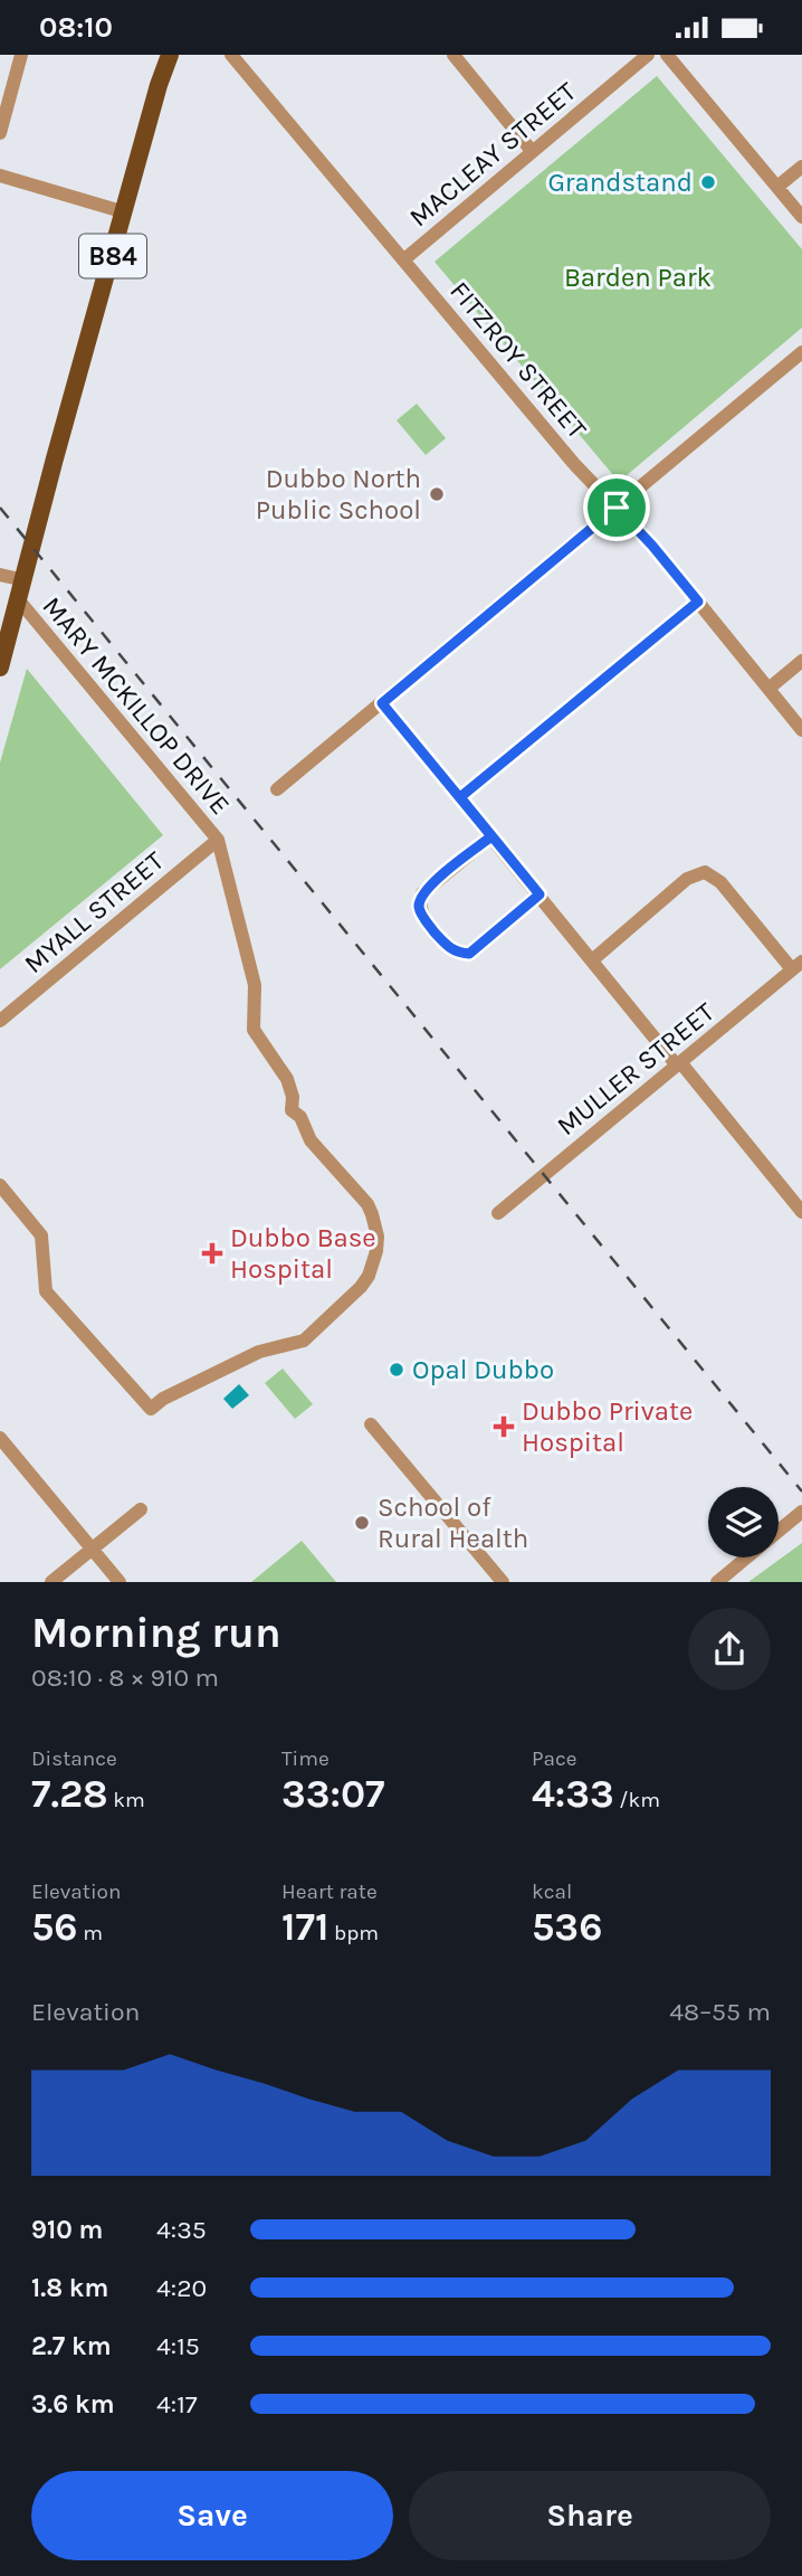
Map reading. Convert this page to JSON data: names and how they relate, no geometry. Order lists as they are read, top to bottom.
{
  "streets": {
    "main road": ["B84"],
    "street": [
      "MACLEAY STREET",
      "FITZROY STREET",
      "MARY MCKILLOP DRIVE",
      "MYALL STREET",
      "MULLER STREET"
    ]
  },
  "crossings": [
    ["MACLEAY STREET", "FITZROY STREET"],
    ["B84", "MARY MCKILLOP DRIVE"],
    ["MARY MCKILLOP DRIVE", "MYALL STREET"]
  ],
  "parks": ["Barden Park"],
  "places": {
    "other": [
      "Grandstand",
      "Dubbo North Public School",
      "Opal Dubbo",
      "School of Rural Health"
    ],
    "health": ["Dubbo Base Hospital", "Dubbo Private Hospital"]
  },
  "page": {
    "status": "08:10",
    "heading": ["Morning run", "08:10 · 8 × 910 m"],
    "stats": [
      ["Distance", "7.28 km"],
      ["Time", "33:07"],
      ["Pace", "4:33 /km"],
      ["Elevation", "56 m"],
      ["Heart rate", "171 bpm"],
      ["kcal", "536"]
    ],
    "chart": ["Elevation", "48–55 m"],
    "list": [
      {
        "name": "910 m",
        "note": "4:35"
      },
      {
        "name": "1.8 km",
        "note": "4:20"
      },
      {
        "name": "2.7 km",
        "note": "4:15"
      },
      {
        "name": "3.6 km",
        "note": "4:17"
      }
    ],
    "buttons": ["Save", "Share"]
  }
}
